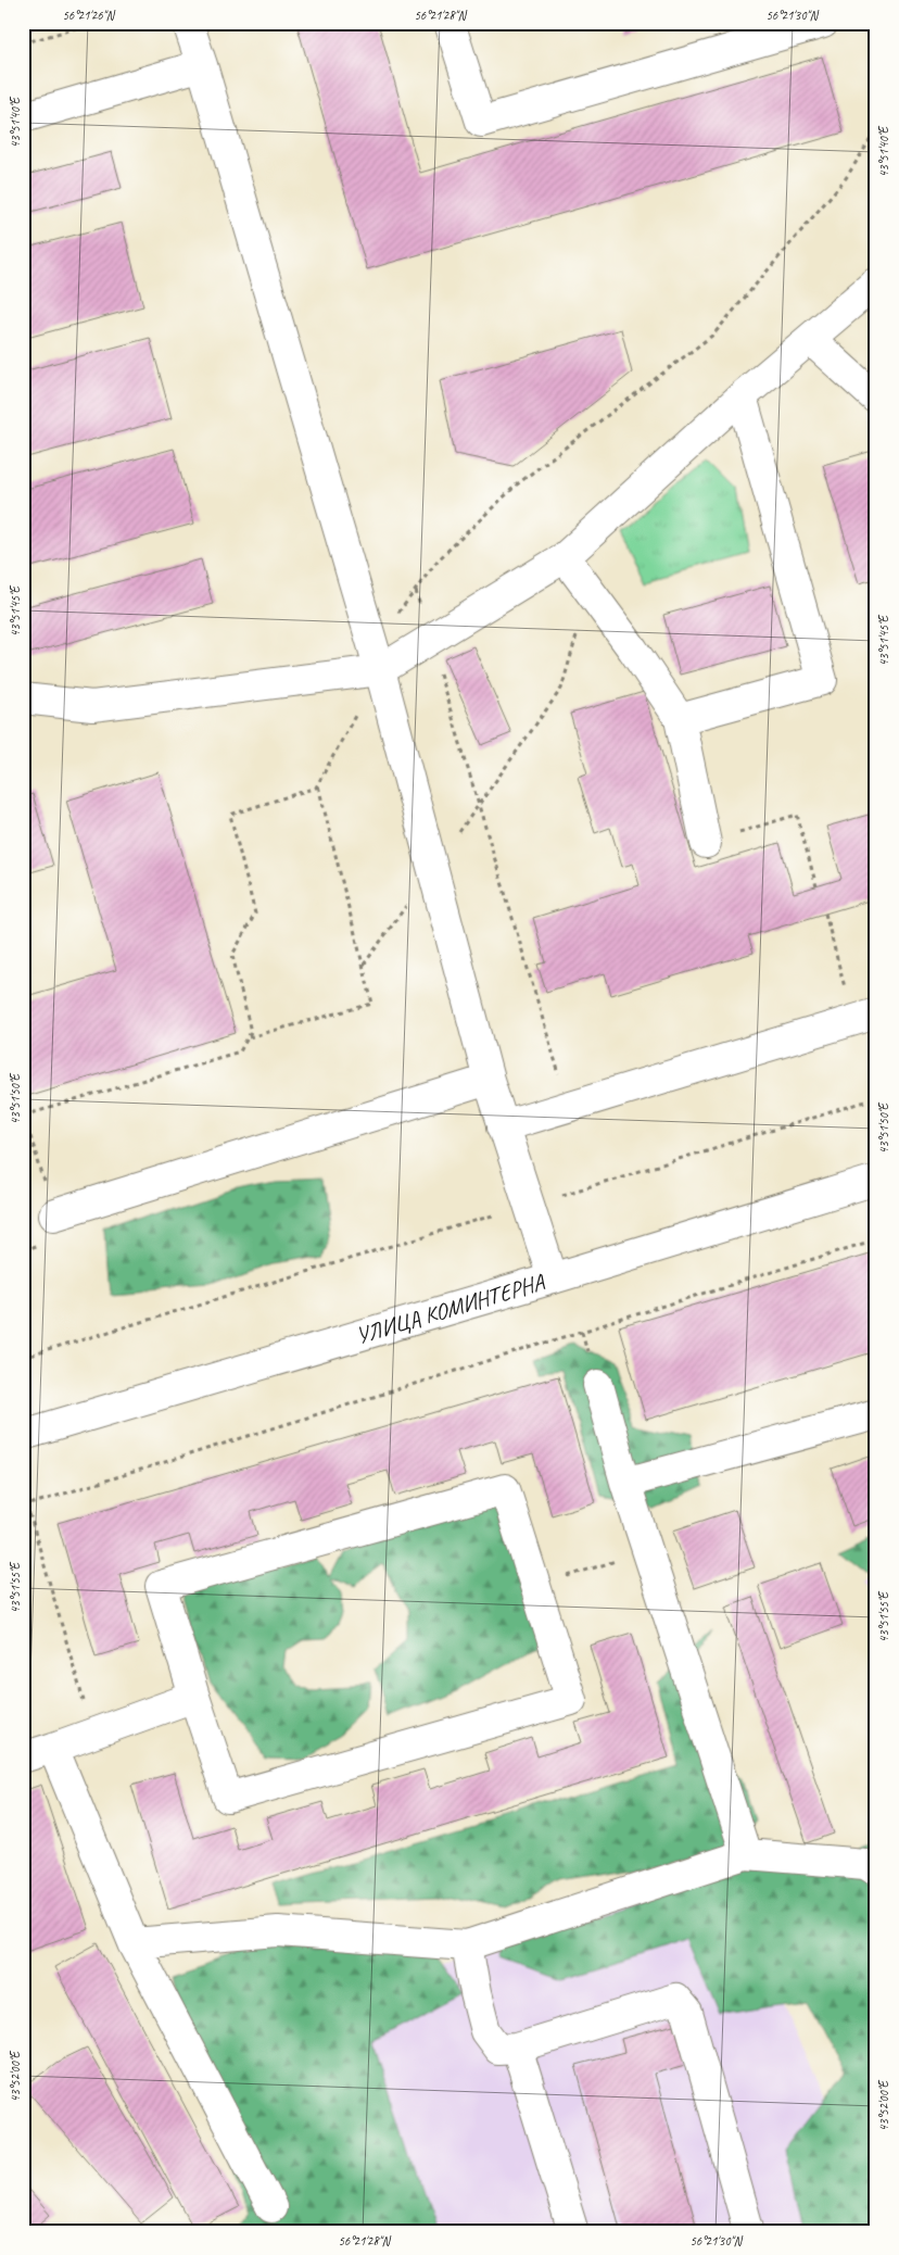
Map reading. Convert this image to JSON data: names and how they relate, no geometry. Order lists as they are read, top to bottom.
{
  "streets": {
    "street": ["УЛИЦА КОМИНТЕРНА"]
  },
  "coordinates": [
    "56°21'26\"N",
    "56°21'28\"N",
    "56°21'30\"N",
    "43°51'40\"E",
    "43°51'45\"E",
    "43°51'50\"E",
    "43°51'55\"E",
    "43°52'00\"E"
  ]
}
